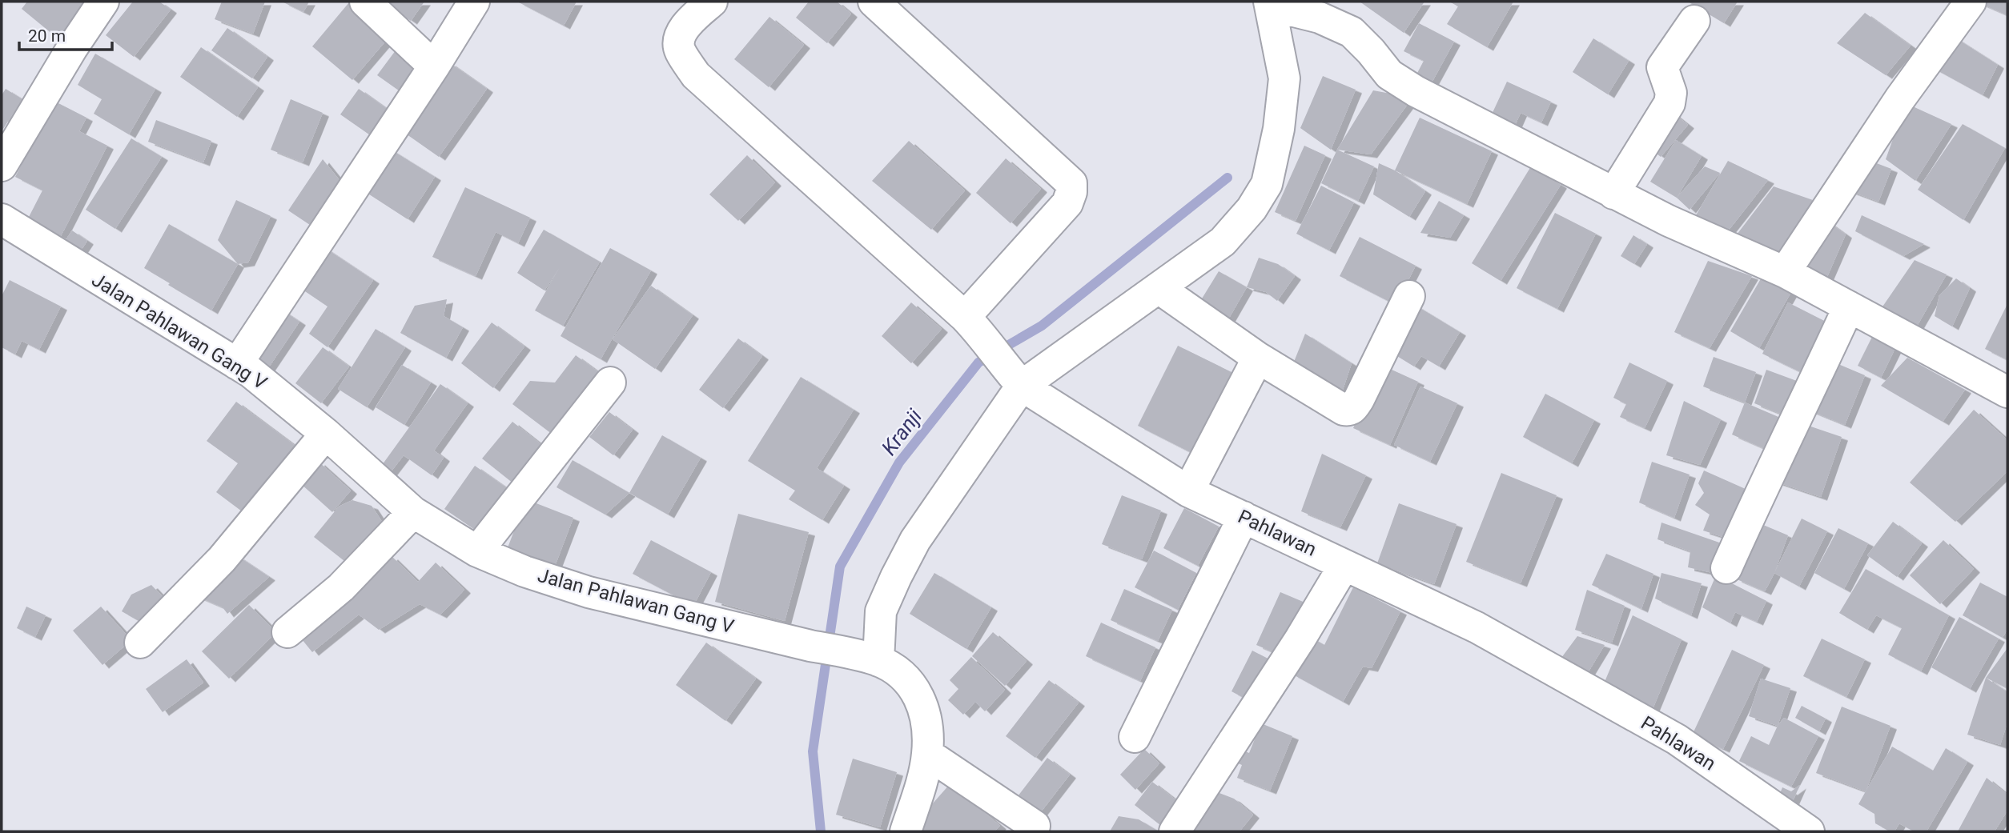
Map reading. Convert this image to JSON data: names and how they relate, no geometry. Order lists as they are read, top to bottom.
{
  "streets": {
    "street": ["Jalan Pahlawan Gang V", "Pahlawan"]
  },
  "water": ["Kranji"],
  "scale_bar": "20 m"
}
